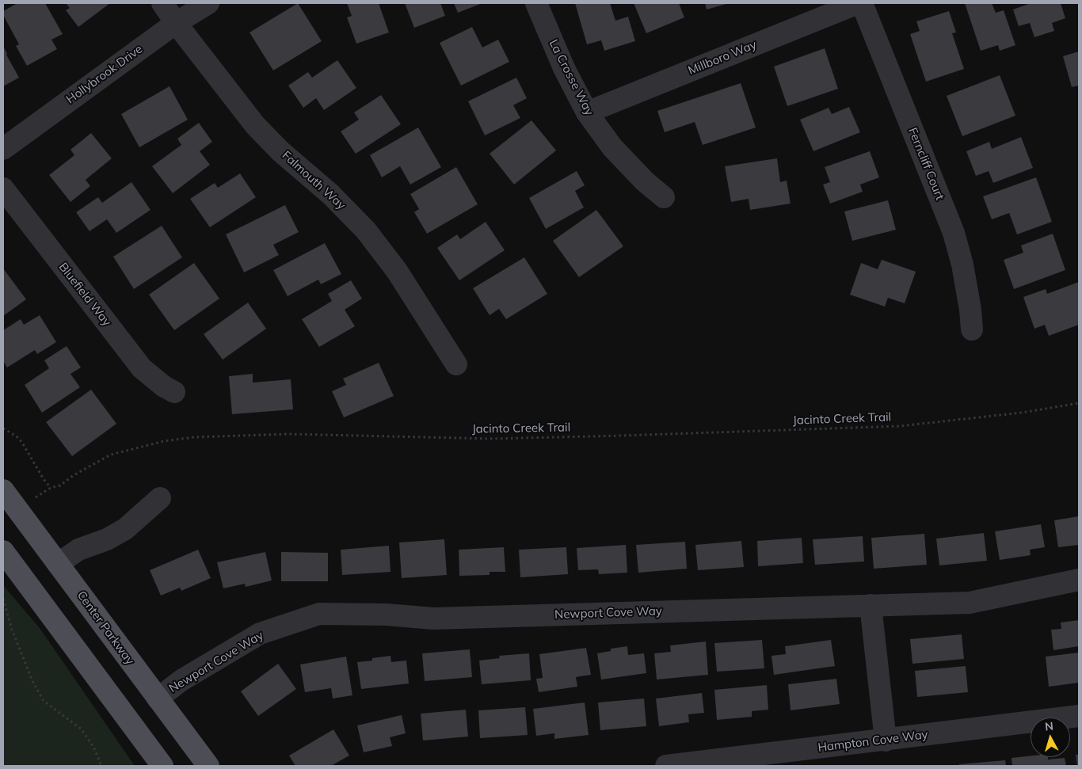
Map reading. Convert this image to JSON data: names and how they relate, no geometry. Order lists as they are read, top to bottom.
{
  "streets": {
    "main road": ["Center Parkway"],
    "street": [
      "Millboro Way",
      "Hollybrook Drive",
      "La Crosse Way",
      "Ferncliff Court",
      "Falmouth Way",
      "Bluefield Way",
      "Newport Cove Way",
      "Hampton Cove Way"
    ],
    "path": ["Jacinto Creek Trail"]
  },
  "crossings": [
    ["Millboro Way", "La Crosse Way"],
    ["Hollybrook Drive", "Falmouth Way"],
    ["Newport Cove Way", "Center Parkway"]
  ],
  "north": "top"
}
